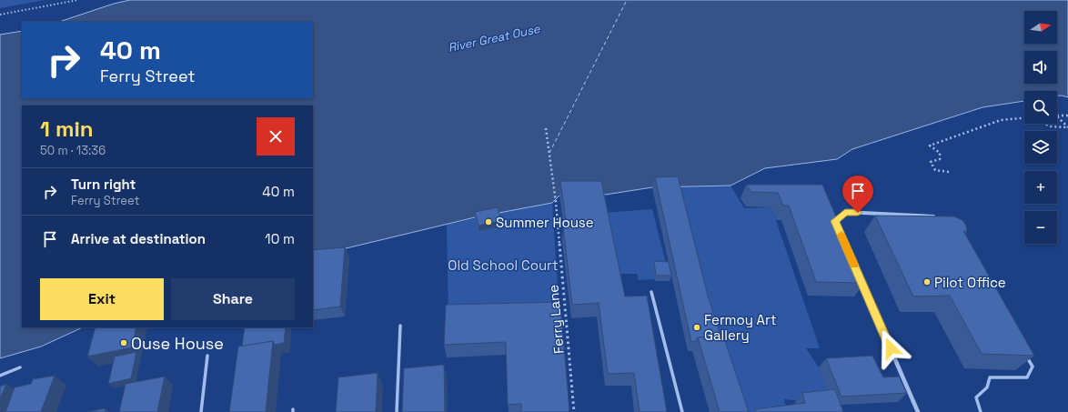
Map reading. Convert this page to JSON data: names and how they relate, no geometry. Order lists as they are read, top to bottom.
{
  "streets": {
    "path": ["Ferry Lane"]
  },
  "water": ["River Great Ouse"],
  "parks": ["Old School Court"],
  "places": [
    "Summer House",
    "Pilot Office",
    "Fermoy Art Gallery",
    "Ouse House"
  ],
  "north": "right",
  "page": {
    "map_buttons": ["+", "−"],
    "turn": ["40 m", "Ferry Street"],
    "heading": ["1 min", "50 m · 13:36"],
    "list": [
      {
        "name": "Turn right",
        "note": "Ferry Street",
        "value": "40 m"
      },
      {
        "name": "Arrive at destination",
        "value": "10 m"
      }
    ],
    "buttons": ["Exit", "Share"]
  }
}
